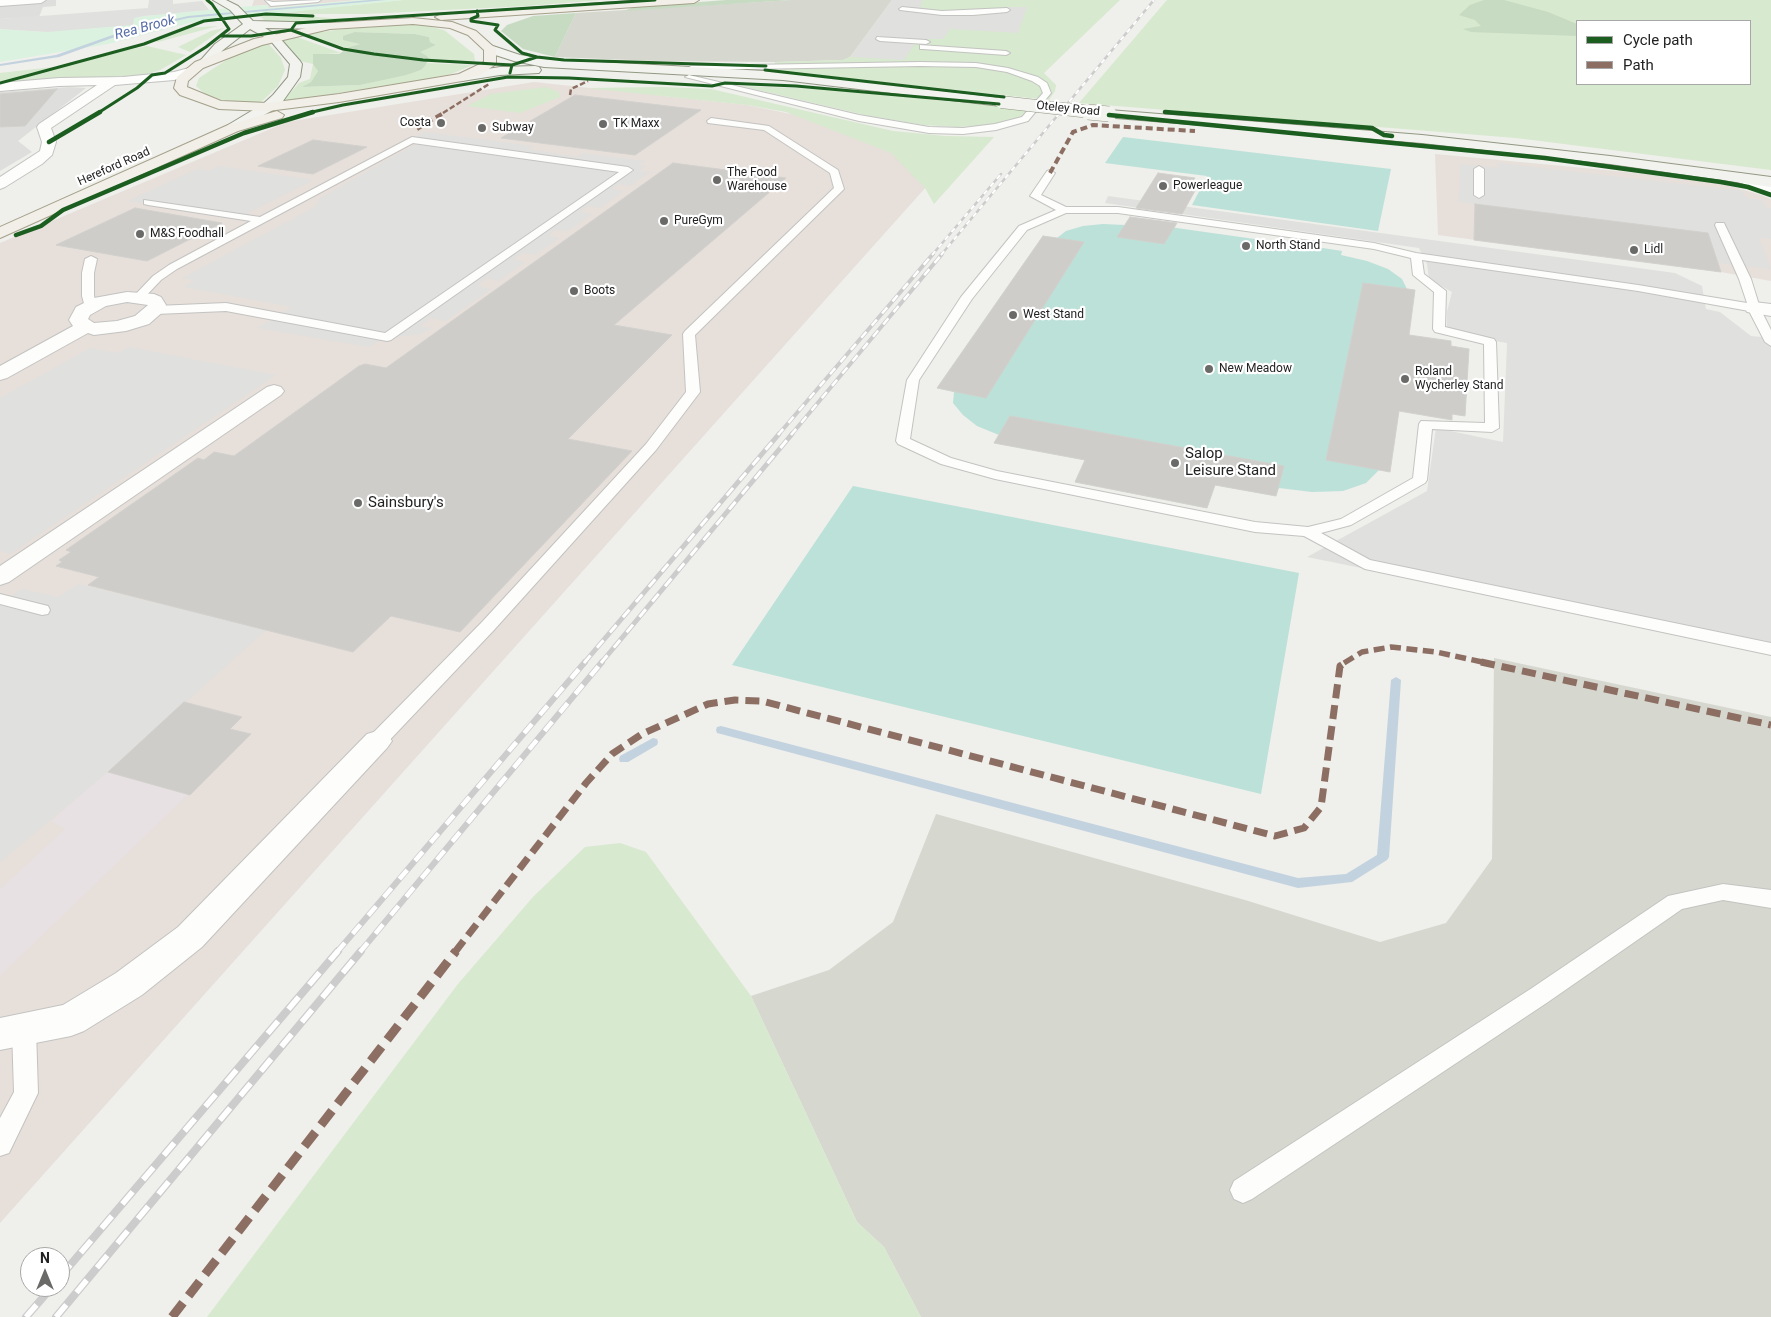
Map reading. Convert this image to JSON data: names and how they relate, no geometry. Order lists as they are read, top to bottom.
{
  "streets": {
    "main road": ["Oteley Road", "Hereford Road"]
  },
  "water": ["Rea Brook"],
  "places": [
    "Costa",
    "TK Maxx",
    "Subway",
    "The Food Warehouse",
    "Powerleague",
    "PureGym",
    "M&S Foodhall",
    "North Stand",
    "Lidl",
    "Boots",
    "West Stand",
    "New Meadow",
    "Roland Wycherley Stand",
    "Salop Leisure Stand",
    "Sainsbury's"
  ],
  "legend": ["Cycle path", "Path"],
  "north": "top"
}
